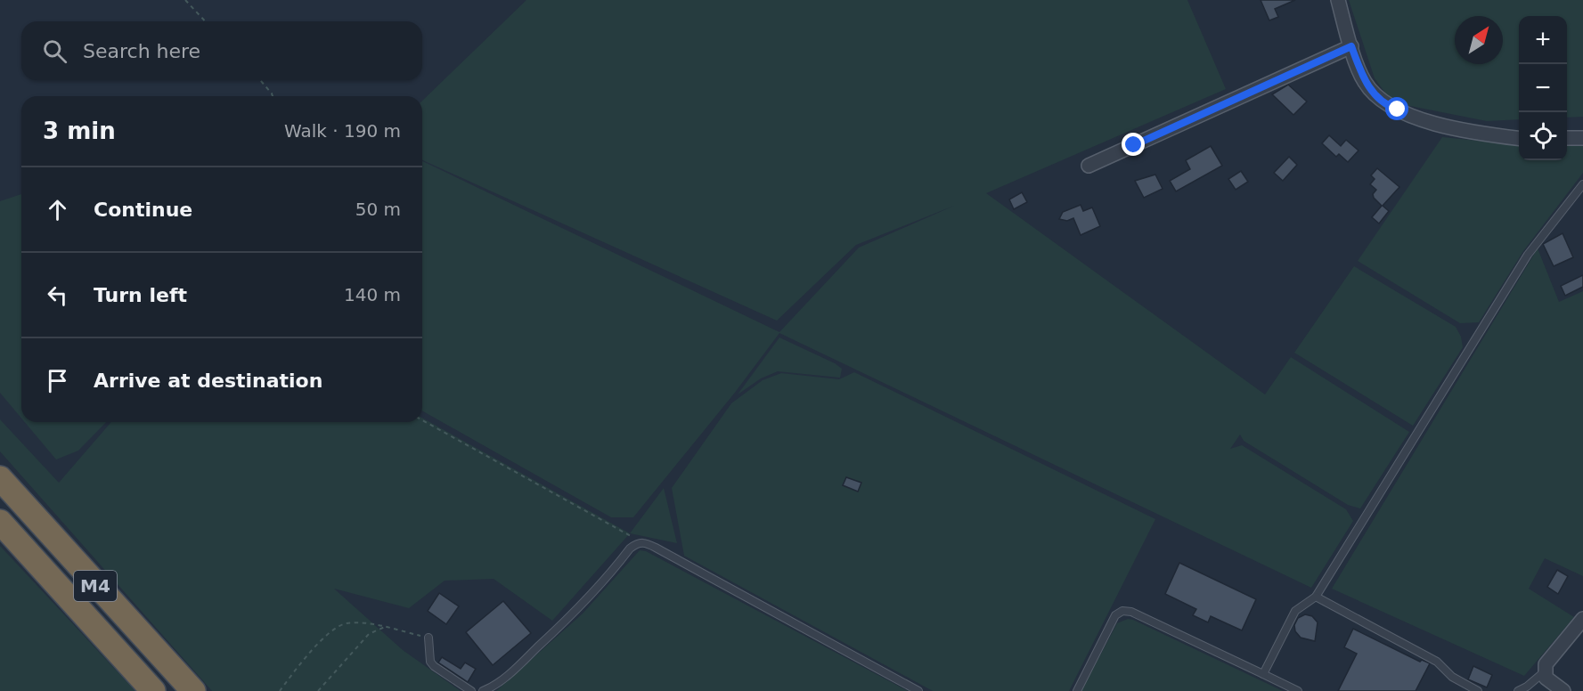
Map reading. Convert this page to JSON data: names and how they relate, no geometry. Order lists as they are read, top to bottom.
{
  "streets": {
    "highway": ["M4"]
  },
  "north": "top right",
  "page": {
    "map_buttons": ["+", "−"],
    "search": "Search here",
    "heading": ["3 min", "Walk · 190 m"],
    "list": [
      ["Continue", "50 m"],
      ["Turn left", "140 m"],
      "Arrive at destination"
    ]
  }
}
